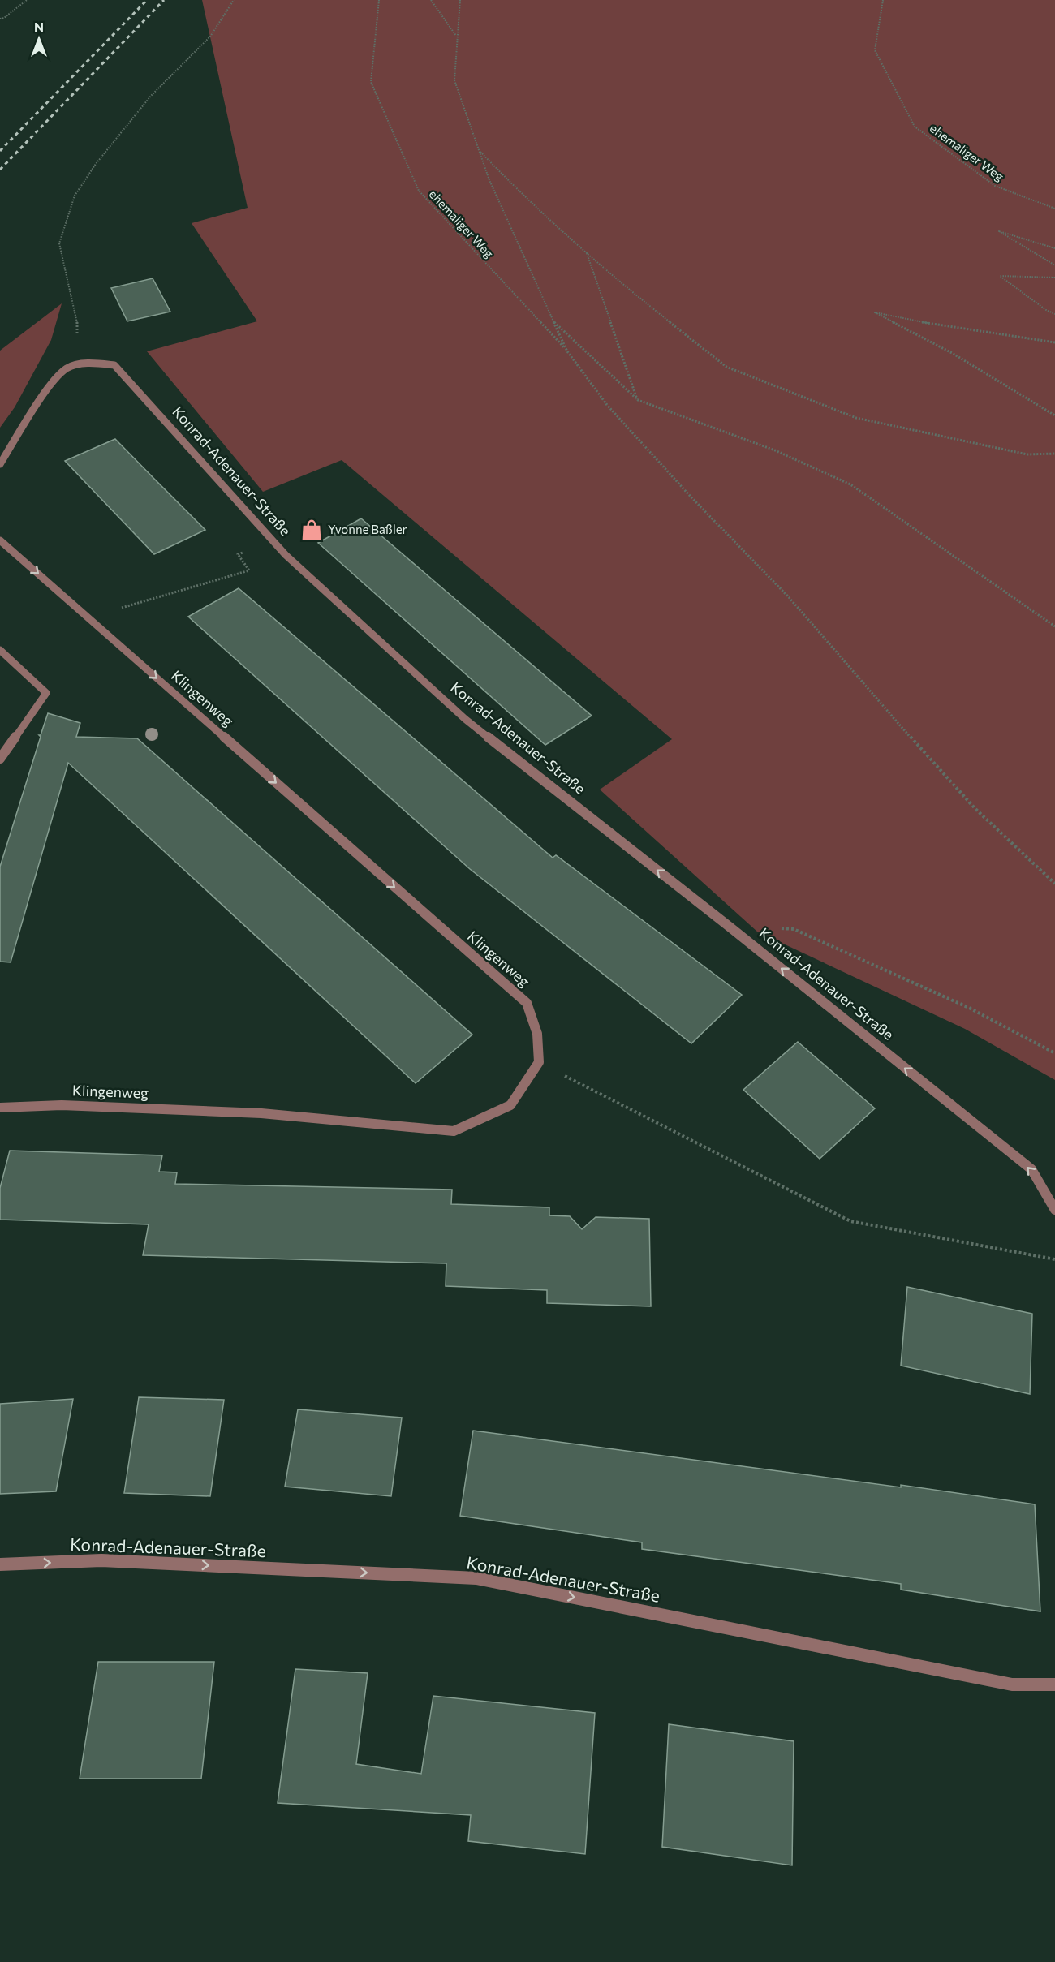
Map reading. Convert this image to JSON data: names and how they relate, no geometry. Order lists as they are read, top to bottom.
{
  "streets": {
    "street": ["Konrad-Adenauer-Straße", "Klingenweg"],
    "path": ["ehemaliger Weg"]
  },
  "one_way": ["Klingenweg"],
  "places": {
    "shop": ["Yvonne Baßler"]
  },
  "north": "top"
}
